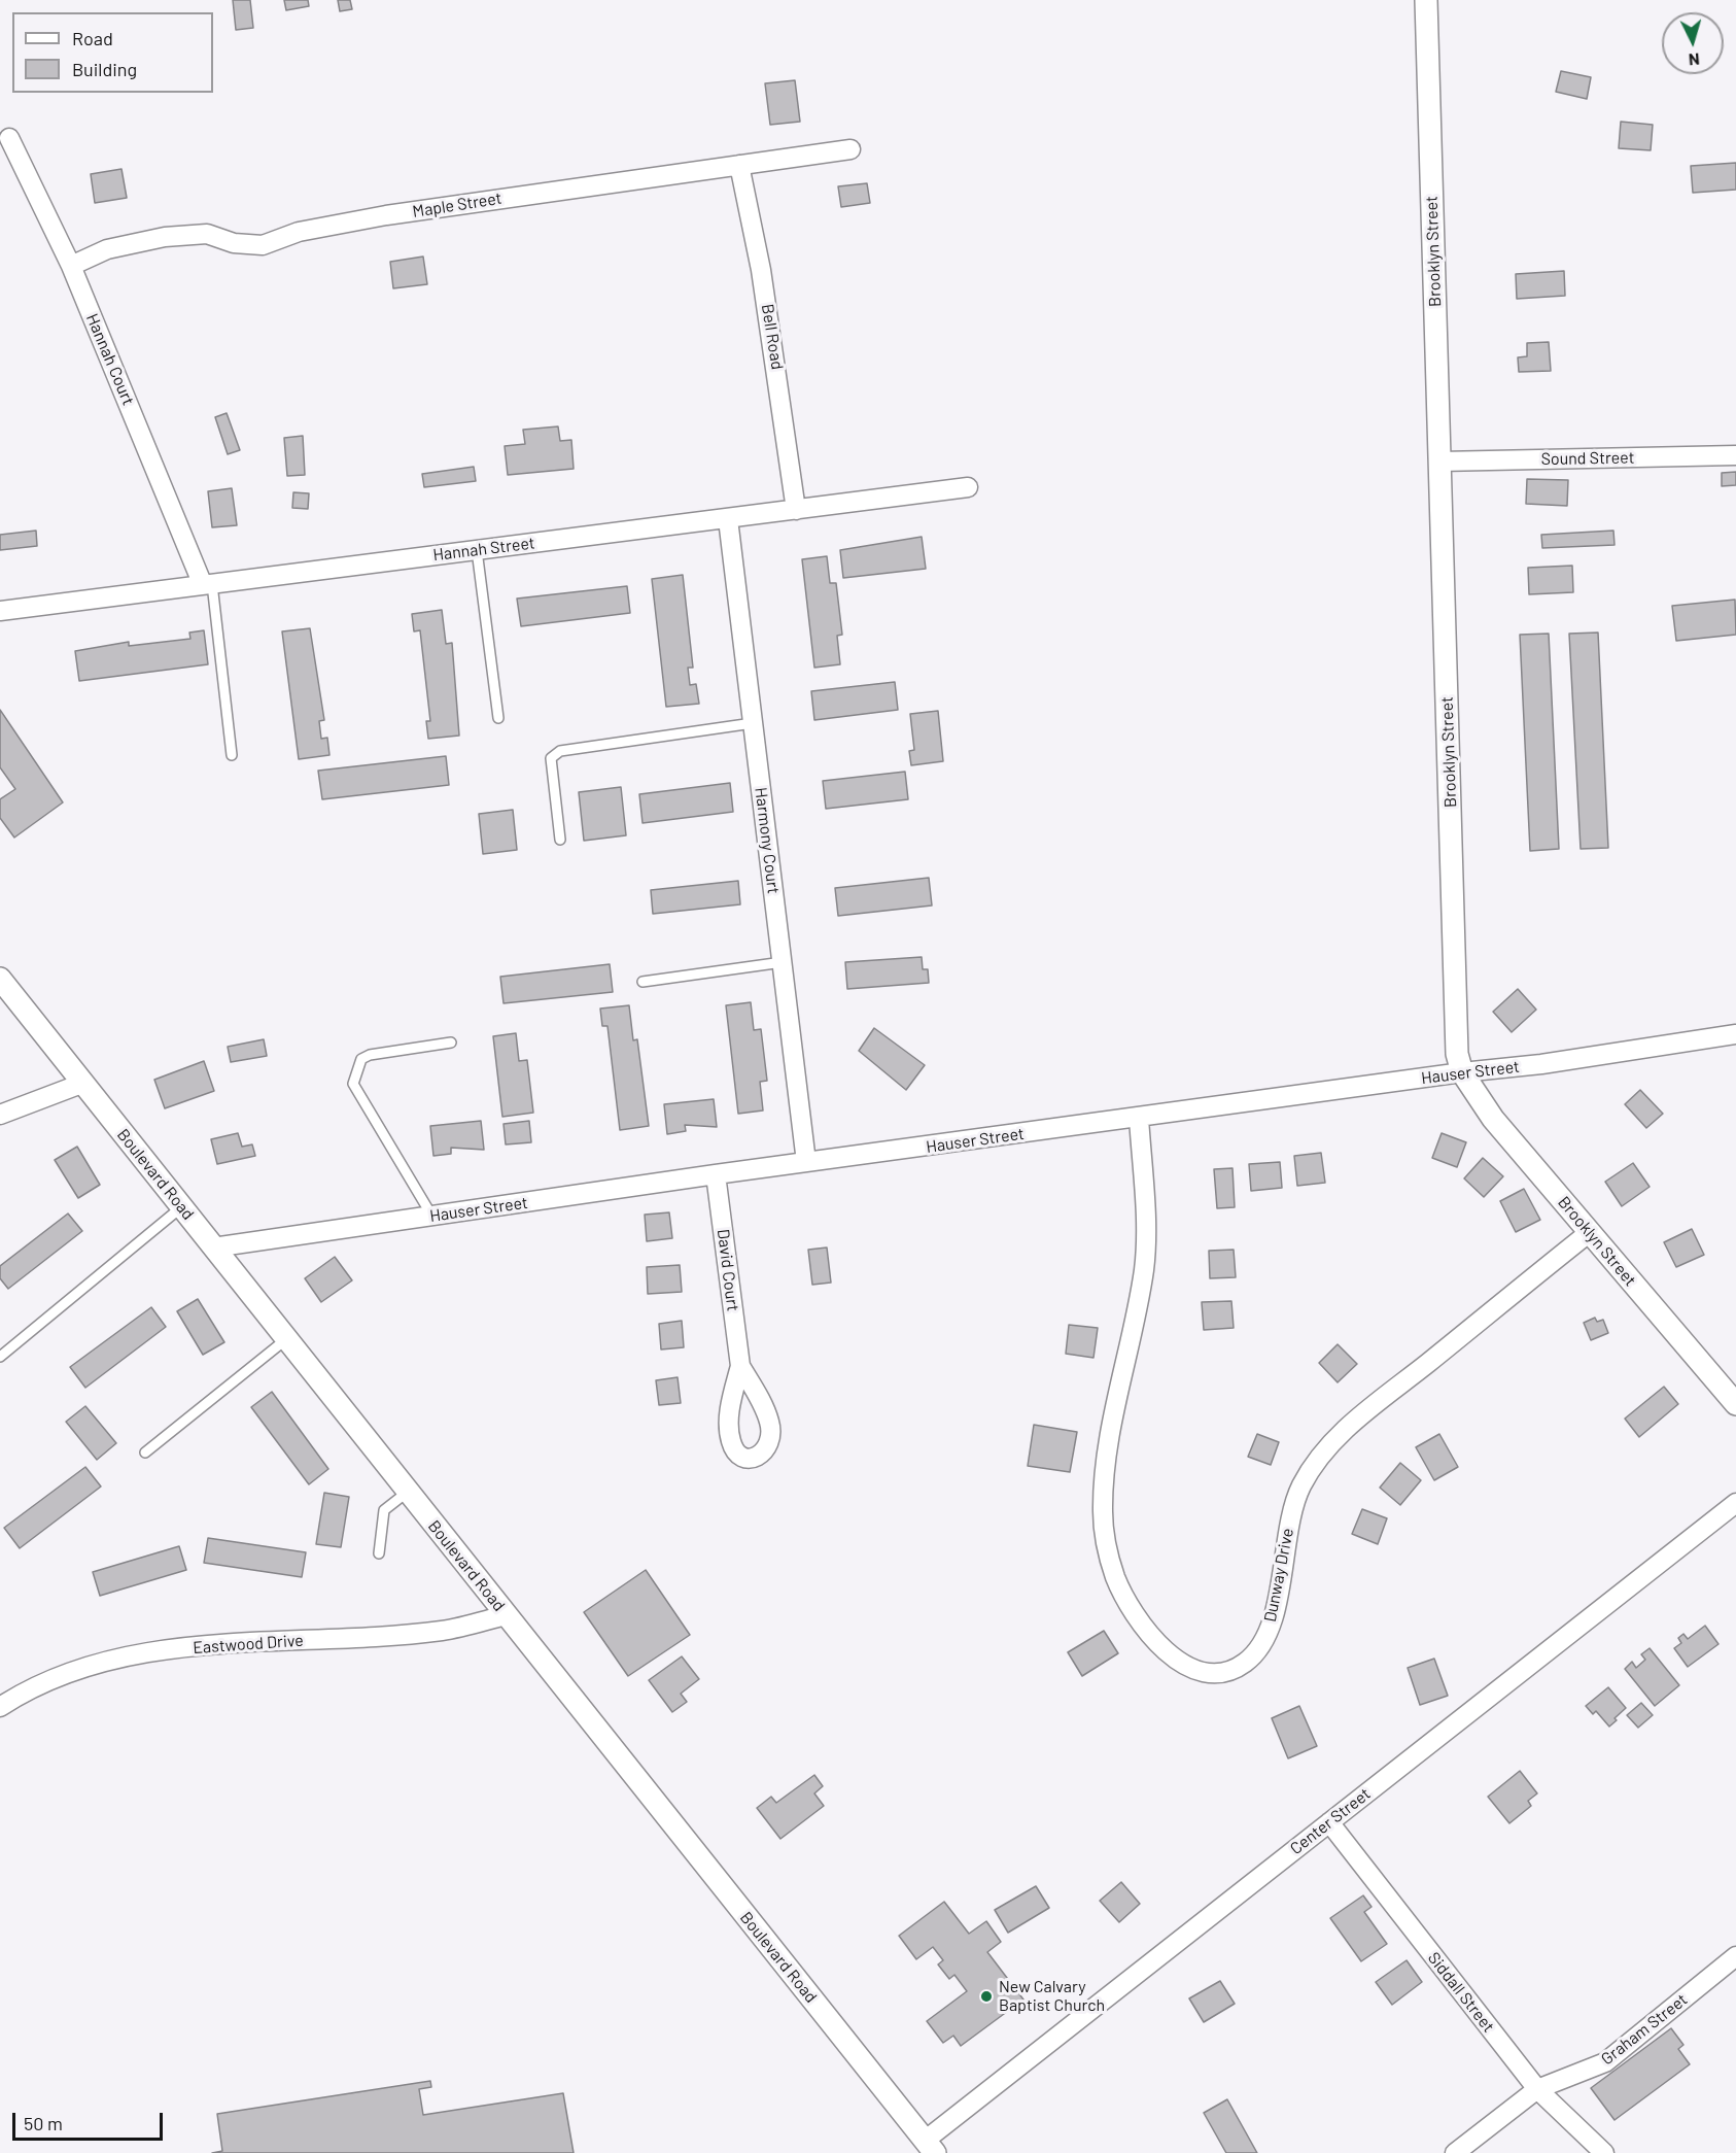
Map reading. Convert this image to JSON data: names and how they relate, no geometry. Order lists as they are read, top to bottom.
{
  "streets": {
    "street": [
      "Maple Street",
      "Brooklyn Street",
      "Bell Road",
      "Hannah Court",
      "Sound Street",
      "Hannah Street",
      "Harmony Court",
      "Hauser Street",
      "Boulevard Road",
      "David Court",
      "Dunway Drive",
      "Eastwood Drive",
      "Center Street",
      "Siddall Street",
      "Graham Street"
    ]
  },
  "crossings": [
    ["Maple Street", "Bell Road"],
    ["Maple Street", "Hannah Court"],
    ["Brooklyn Street", "Sound Street"],
    ["Brooklyn Street", "Hauser Street"],
    ["Brooklyn Street", "Dunway Drive"],
    ["Bell Road", "Hannah Street"],
    ["Hannah Court", "Hannah Street"],
    ["Hannah Street", "Harmony Court"],
    ["Harmony Court", "Hauser Street"],
    ["Hauser Street", "Boulevard Road"],
    ["Hauser Street", "David Court"],
    ["Hauser Street", "Dunway Drive"],
    ["Boulevard Road", "Eastwood Drive"],
    ["Boulevard Road", "Center Street"],
    ["Center Street", "Siddall Street"],
    ["Siddall Street", "Graham Street"]
  ],
  "places": ["New Calvary Baptist Church"],
  "legend": ["Road", "Building"],
  "scale_bar": "50 m",
  "north": "bottom"
}
